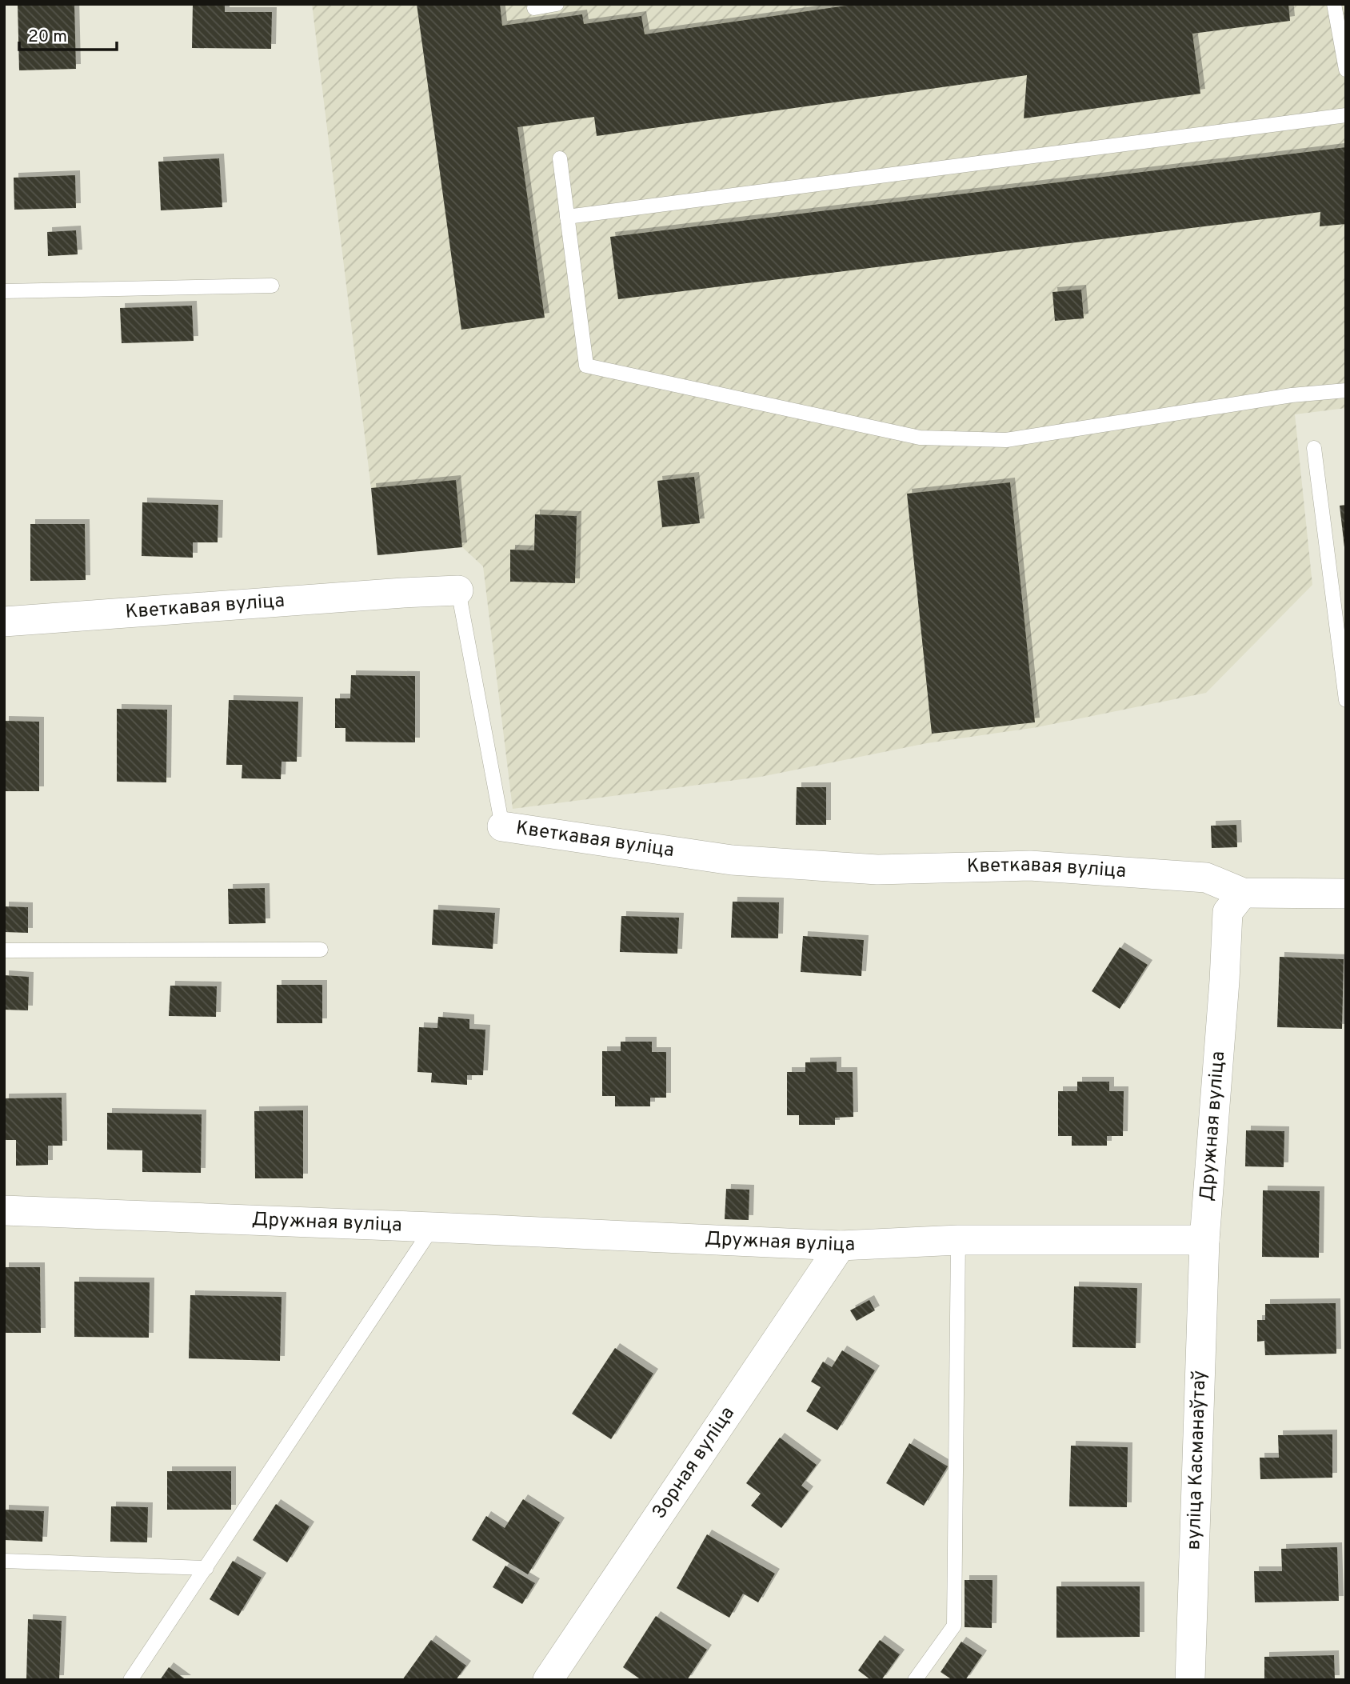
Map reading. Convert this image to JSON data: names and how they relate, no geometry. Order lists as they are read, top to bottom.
{
  "streets": {
    "street": [
      "Кветкавая вуліца",
      "Дружная вуліца",
      "вуліца Касманаўтаў",
      "Зорная вуліца"
    ]
  },
  "crossings": [
    ["Кветкавая вуліца", "Дружная вуліца"],
    ["Дружная вуліца", "вуліца Касманаўтаў"],
    ["Дружная вуліца", "Зорная вуліца"]
  ],
  "scale_bar": "20 m"
}
